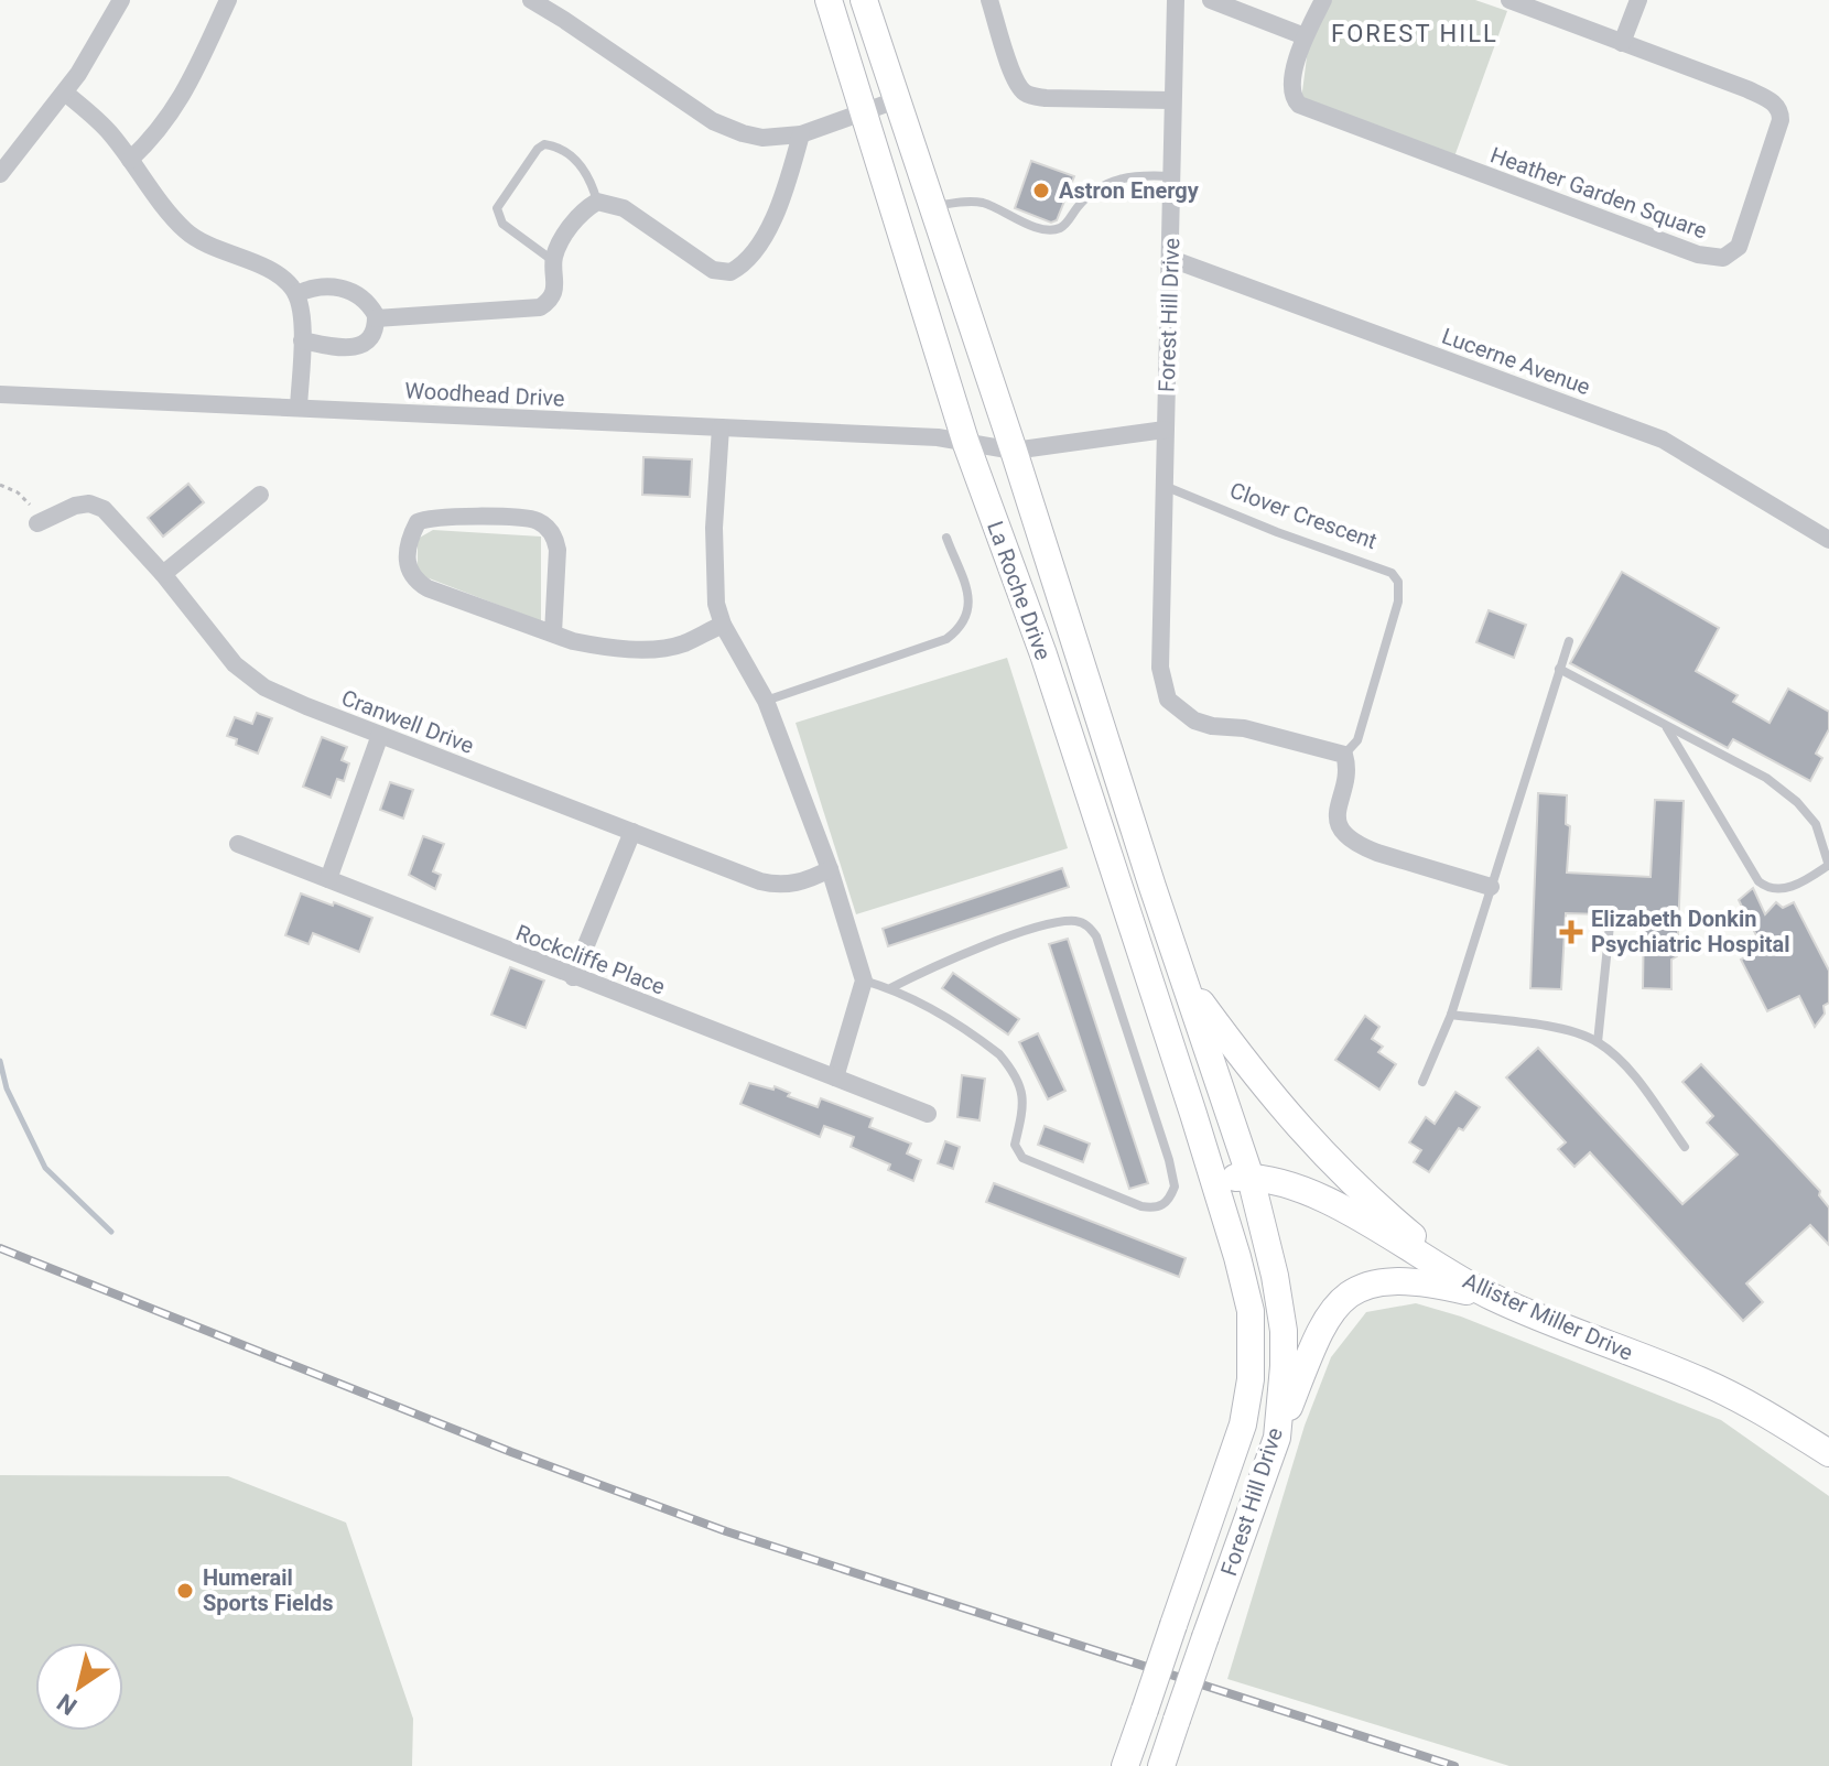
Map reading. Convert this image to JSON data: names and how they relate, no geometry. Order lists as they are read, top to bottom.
{
  "streets": {
    "street": [
      "Heather Garden Square",
      "Forest Hill Drive",
      "Lucerne Avenue",
      "Woodhead Drive",
      "Clover Crescent",
      "La Roche Drive",
      "Cranwell Drive",
      "Rockcliffe Place",
      "Allister Miller Drive"
    ]
  },
  "crossings": [
    ["Forest Hill Drive", "Lucerne Avenue"],
    ["Forest Hill Drive", "La Roche Drive"],
    ["Forest Hill Drive", "Allister Miller Drive"],
    ["Woodhead Drive", "La Roche Drive"],
    ["La Roche Drive", "Allister Miller Drive"]
  ],
  "districts": ["FOREST HILL"],
  "places": {
    "other": ["Astron Energy", "Humerail Sports Fields"],
    "health": ["Elizabeth Donkin Psychiatric Hospital"]
  },
  "north": "bottom left"
}
